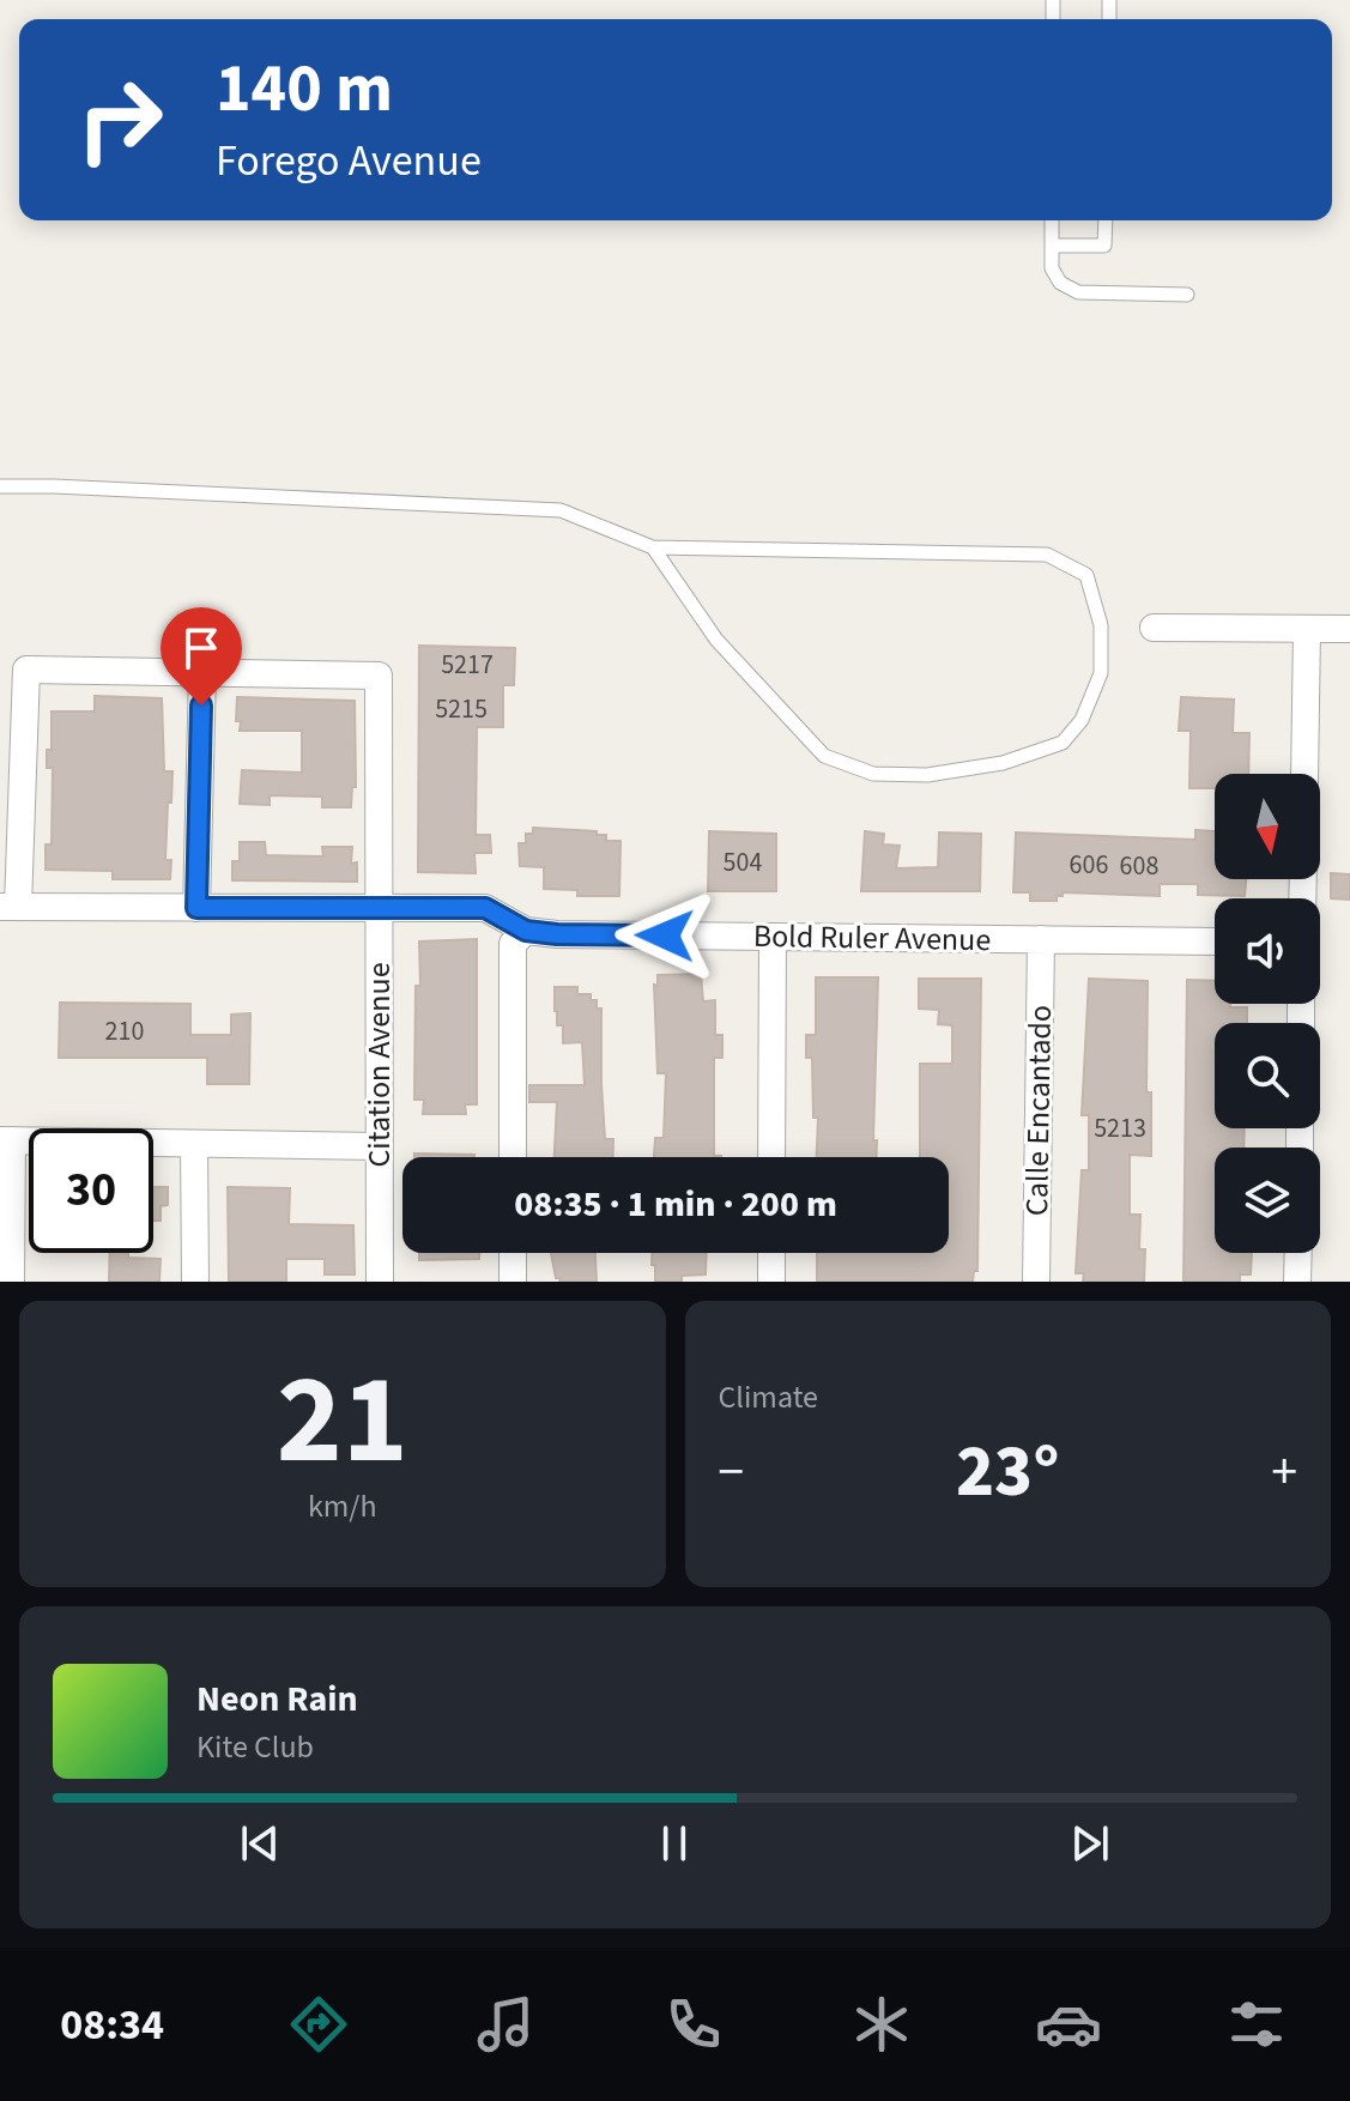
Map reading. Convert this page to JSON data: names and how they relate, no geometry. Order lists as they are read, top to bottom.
{
  "streets": {
    "street": ["Bold Ruler Avenue", "Citation Avenue", "Calle Encantado"]
  },
  "crossings": [
    ["Bold Ruler Avenue", "Citation Avenue"],
    ["Bold Ruler Avenue", "Calle Encantado"]
  ],
  "house_numbers": [
    "5217",
    "5215",
    "504",
    "606",
    "608",
    "210",
    "5213"
  ],
  "north": "bottom",
  "page": {
    "turn": ["140 m", "Forego Avenue"],
    "limit": "30",
    "trip": "08:35 · 1 min · 200 m",
    "tile": [
      ["21", "km/h"],
      "Climate"
    ],
    "heat": ["−", "23°", "+"],
    "song": ["Neon Rain", "Kite Club"],
    "tabs": "08:34"
  }
}
